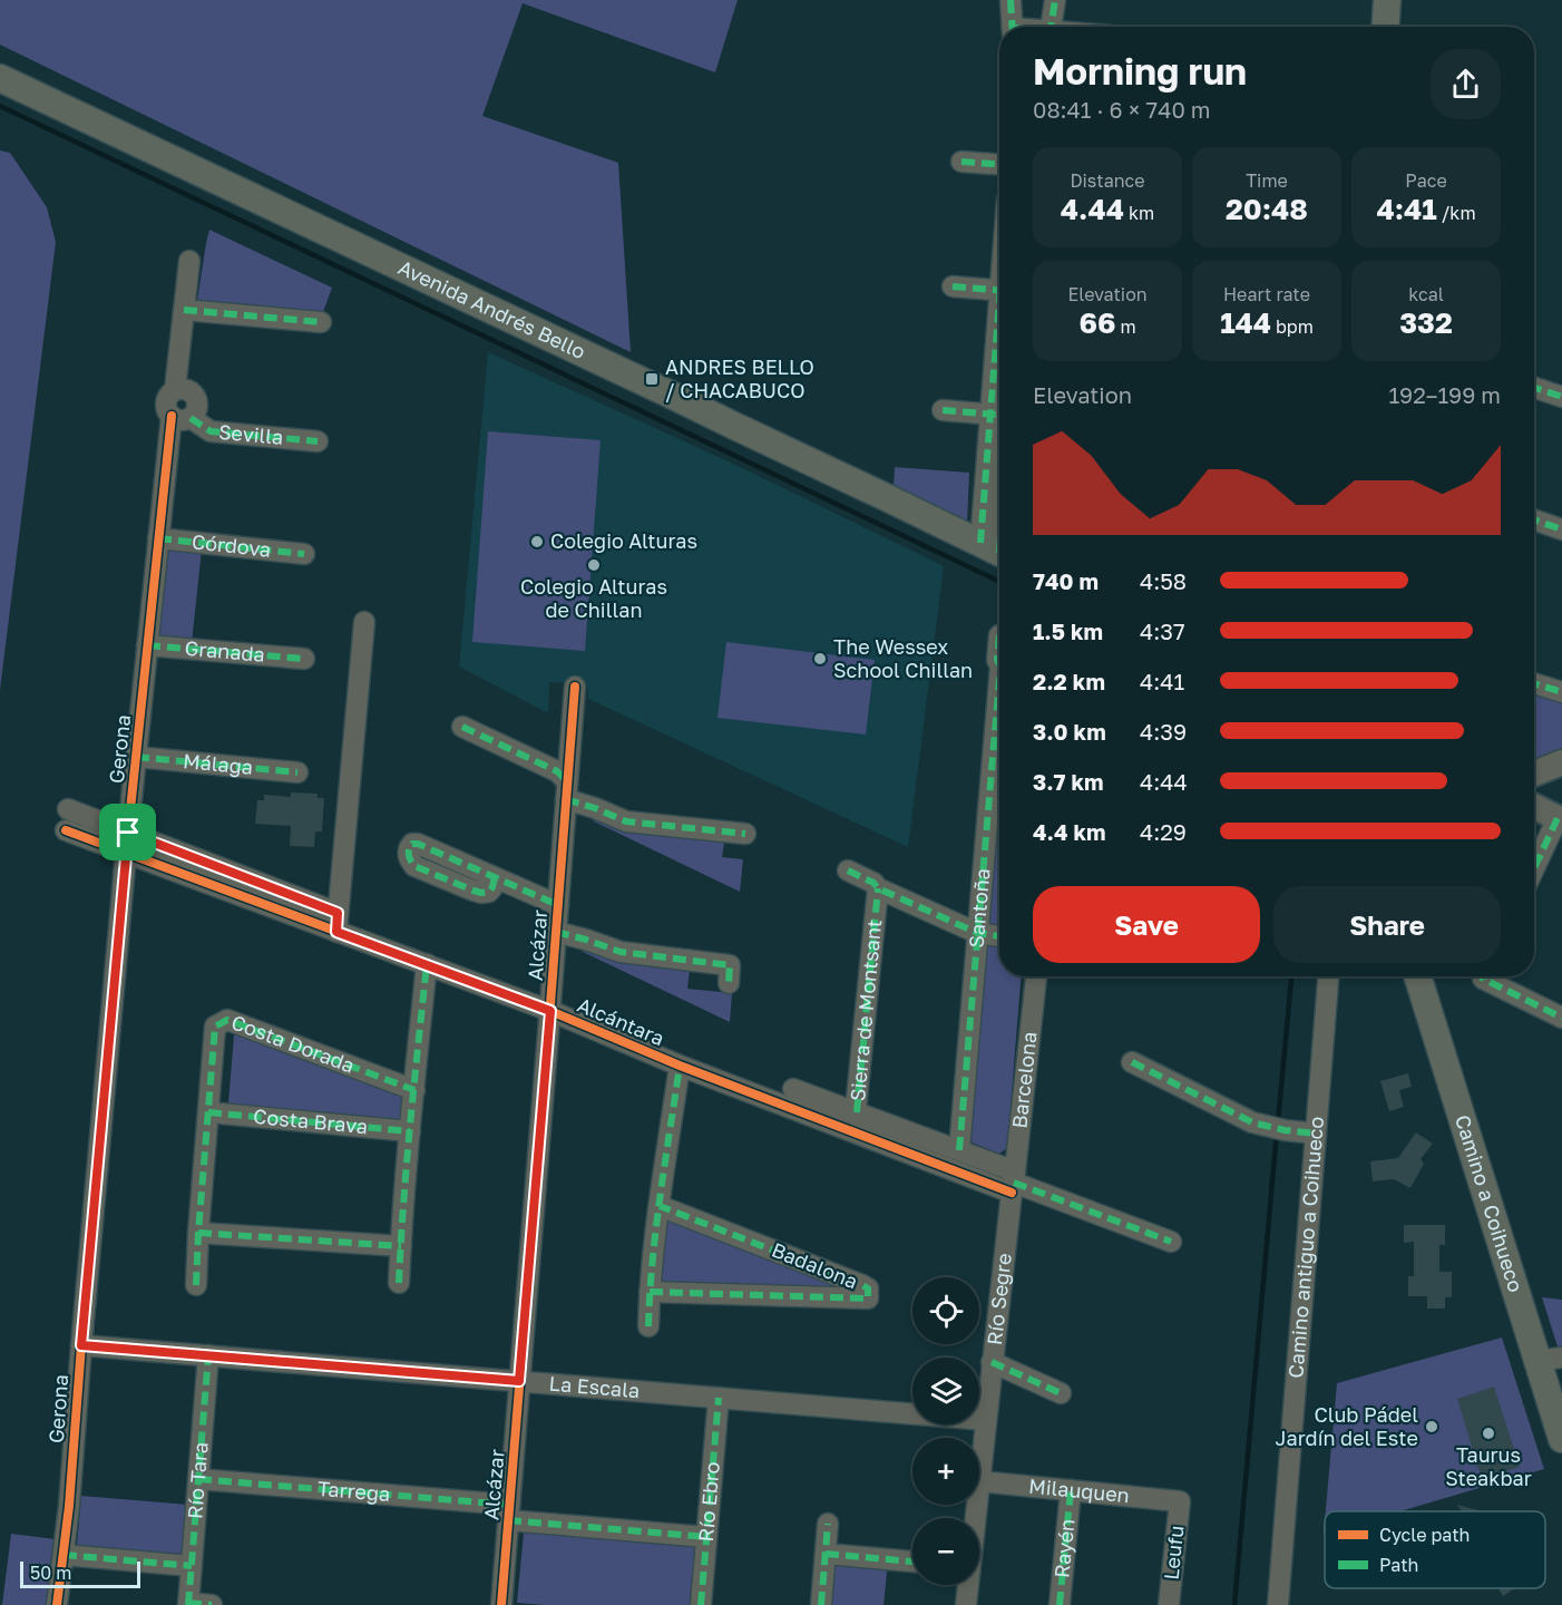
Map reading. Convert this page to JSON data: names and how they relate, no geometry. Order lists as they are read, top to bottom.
{
  "streets": {
    "main road": ["Avenida Andrés Bello", "Camino a Coihueco"],
    "street": [
      "Sevilla",
      "Córdova",
      "Granada",
      "Gerona",
      "Málaga",
      "Santoña",
      "Alcázar",
      "Sierra de Montsant",
      "Alcántara",
      "Costa Dorada",
      "Barcelona",
      "Costa Brava",
      "Camino antiguo a Coihueco",
      "Badalona",
      "Río Segre",
      "La Escala",
      "Río Tara",
      "Milauquen",
      "Tarrega",
      "Río Ebro",
      "Rayén",
      "Leufu"
    ]
  },
  "crossings": [
    ["Sevilla", "Gerona"],
    ["Córdova", "Gerona"],
    ["Granada", "Gerona"],
    ["Gerona", "Málaga"],
    ["Gerona", "Alcántara"],
    ["Gerona", "La Escala"],
    ["Santoña", "Sierra de Montsant"],
    ["Santoña", "Alcántara"],
    ["Alcázar", "Alcántara"],
    ["Alcázar", "La Escala"],
    ["Alcázar", "Tarrega"],
    ["Sierra de Montsant", "Alcántara"],
    ["Alcántara", "Barcelona"],
    ["Alcántara", "Río Segre"],
    ["Costa Dorada", "Costa Brava"],
    ["Barcelona", "Río Segre"],
    ["Río Segre", "La Escala"],
    ["Río Segre", "Milauquen"],
    ["La Escala", "Río Tara"],
    ["La Escala", "Río Ebro"],
    ["Río Tara", "Tarrega"],
    ["Milauquen", "Rayén"],
    ["Milauquen", "Leufu"],
    ["Tarrega", "Río Ebro"]
  ],
  "places": {
    "transit": ["ANDRES BELLO / CHACABUCO"],
    "other": [
      "Colegio Alturas",
      "Colegio Alturas de Chillan",
      "The Wessex School Chillan",
      "Club Pádel Jardín del Este",
      "Taurus Steakbar"
    ]
  },
  "legend": ["Cycle path", "Path"],
  "scale_bar": "50 m",
  "page": {
    "heading": ["Morning run", "08:41 · 6 × 740 m"],
    "stats": [
      ["Distance", "4.44 km"],
      ["Time", "20:48"],
      ["Pace", "4:41 /km"],
      ["Elevation", "66 m"],
      ["Heart rate", "144 bpm"],
      ["kcal", "332"]
    ],
    "chart": ["Elevation", "192–199 m"],
    "list": [
      {
        "name": "740 m",
        "note": "4:58"
      },
      {
        "name": "1.5 km",
        "note": "4:37"
      },
      {
        "name": "2.2 km",
        "note": "4:41"
      },
      {
        "name": "3.0 km",
        "note": "4:39"
      },
      {
        "name": "3.7 km",
        "note": "4:44"
      },
      {
        "name": "4.4 km",
        "note": "4:29"
      }
    ],
    "buttons": ["Save", "Share"],
    "map_buttons": ["+", "−"],
    "scale": "50 m"
  }
}
